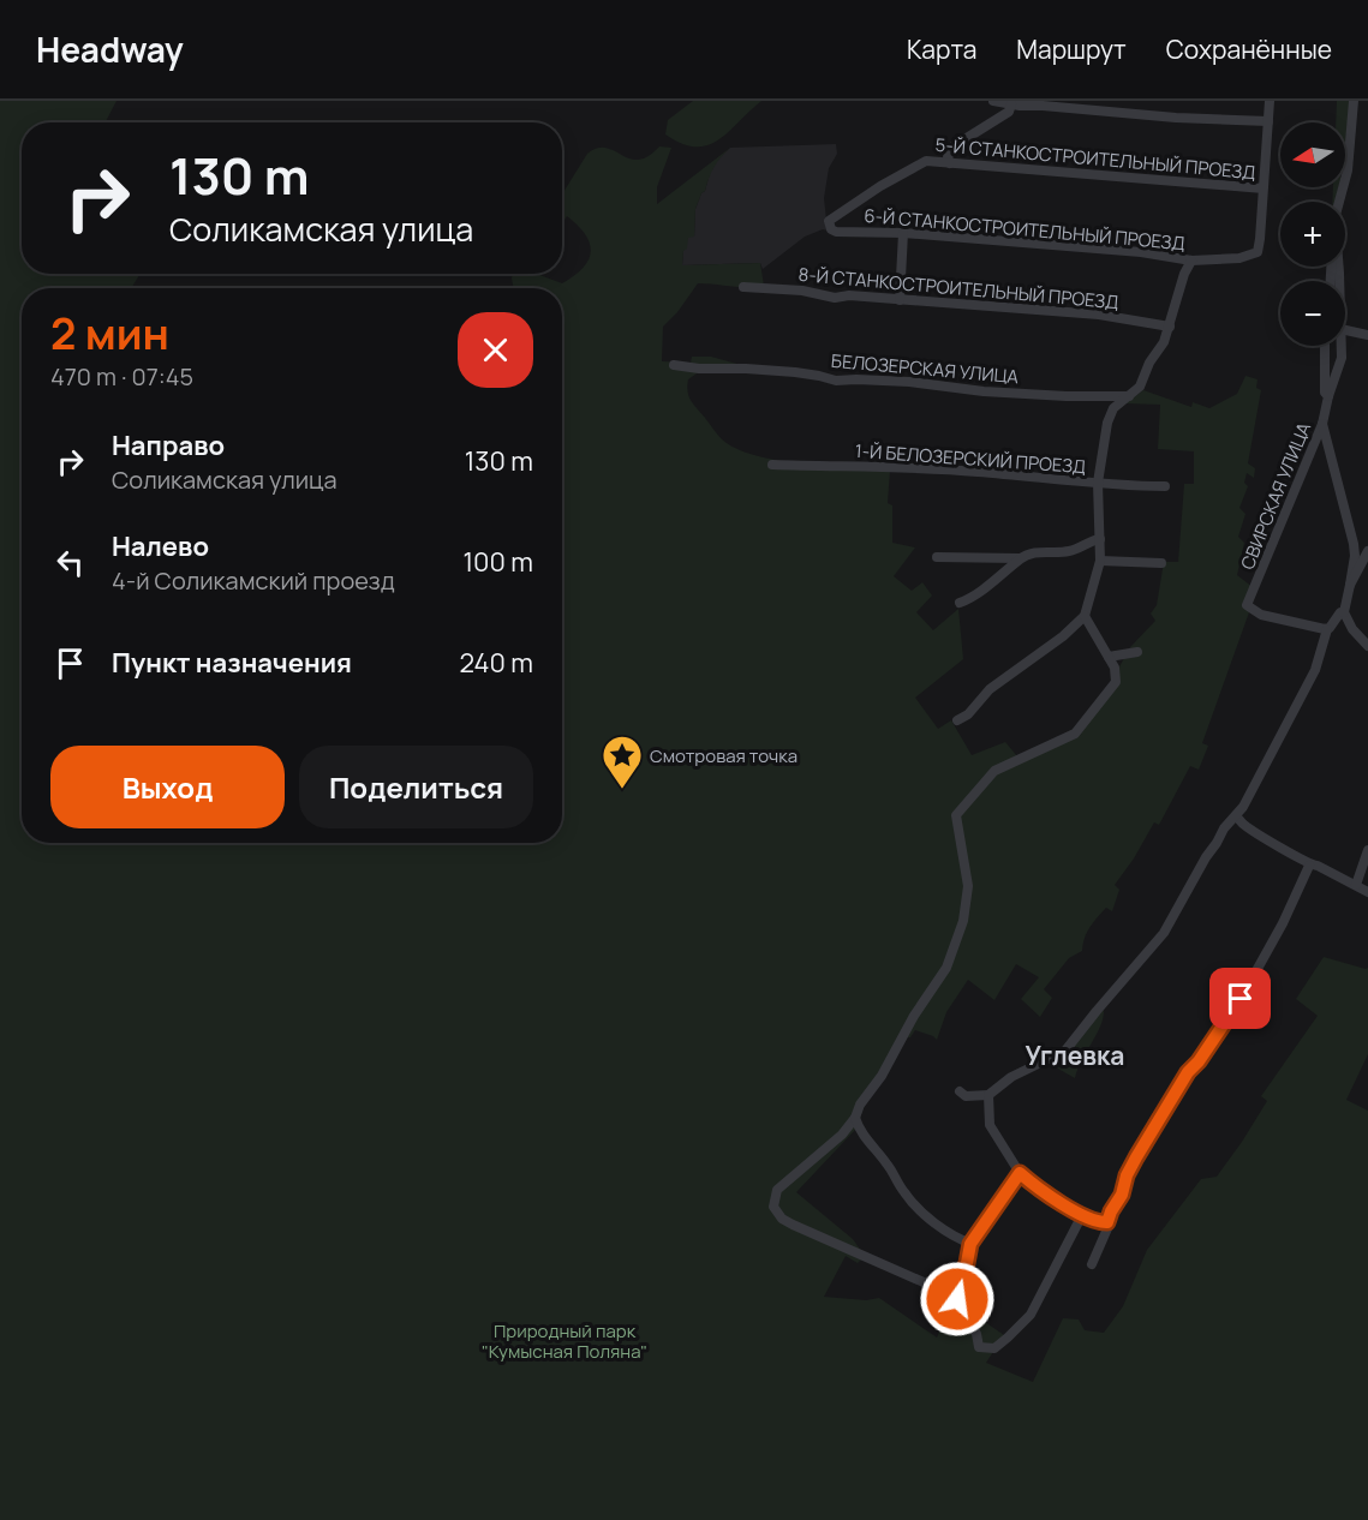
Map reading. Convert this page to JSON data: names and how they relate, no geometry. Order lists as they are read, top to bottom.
{
  "streets": {
    "street": [
      "5-Й СТАНКОСТРОИТЕЛЬНЫЙ ПРОЕЗД",
      "6-Й СТАНКОСТРОИТЕЛЬНЫЙ ПРОЕЗД",
      "8-Й СТАНКОСТРОИТЕЛЬНЫЙ ПРОЕЗД",
      "БЕЛОЗЕРСКАЯ УЛИЦА",
      "1-Й БЕЛОЗЕРСКИЙ ПРОЕЗД",
      "СВИРСКАЯ УЛИЦА"
    ]
  },
  "crossings": [
    ["5-Й СТАНКОСТРОИТЕЛЬНЫЙ ПРОЕЗД", "6-Й СТАНКОСТРОИТЕЛЬНЫЙ ПРОЕЗД"]
  ],
  "districts": ["Углевка"],
  "parks": ["Природный парк \"Кумысная Поляна\""],
  "places": {
    "place": ["Смотровая точка"]
  },
  "north": "left",
  "page": {
    "header": "Headway",
    "nav": ["Карта", "Маршрут", "Сохранённые"],
    "map_buttons": ["+", "−"],
    "turn": ["130 m", "Соликамская улица"],
    "heading": ["2 мин", "470 m · 07:45"],
    "list": [
      {
        "name": "Направо",
        "note": "Соликамская улица",
        "value": "130 m"
      },
      {
        "name": "Налево",
        "note": "4-й Соликамский проезд",
        "value": "100 m"
      },
      {
        "name": "Пункт назначения",
        "value": "240 m"
      }
    ],
    "buttons": ["Выход", "Поделиться"]
  }
}
